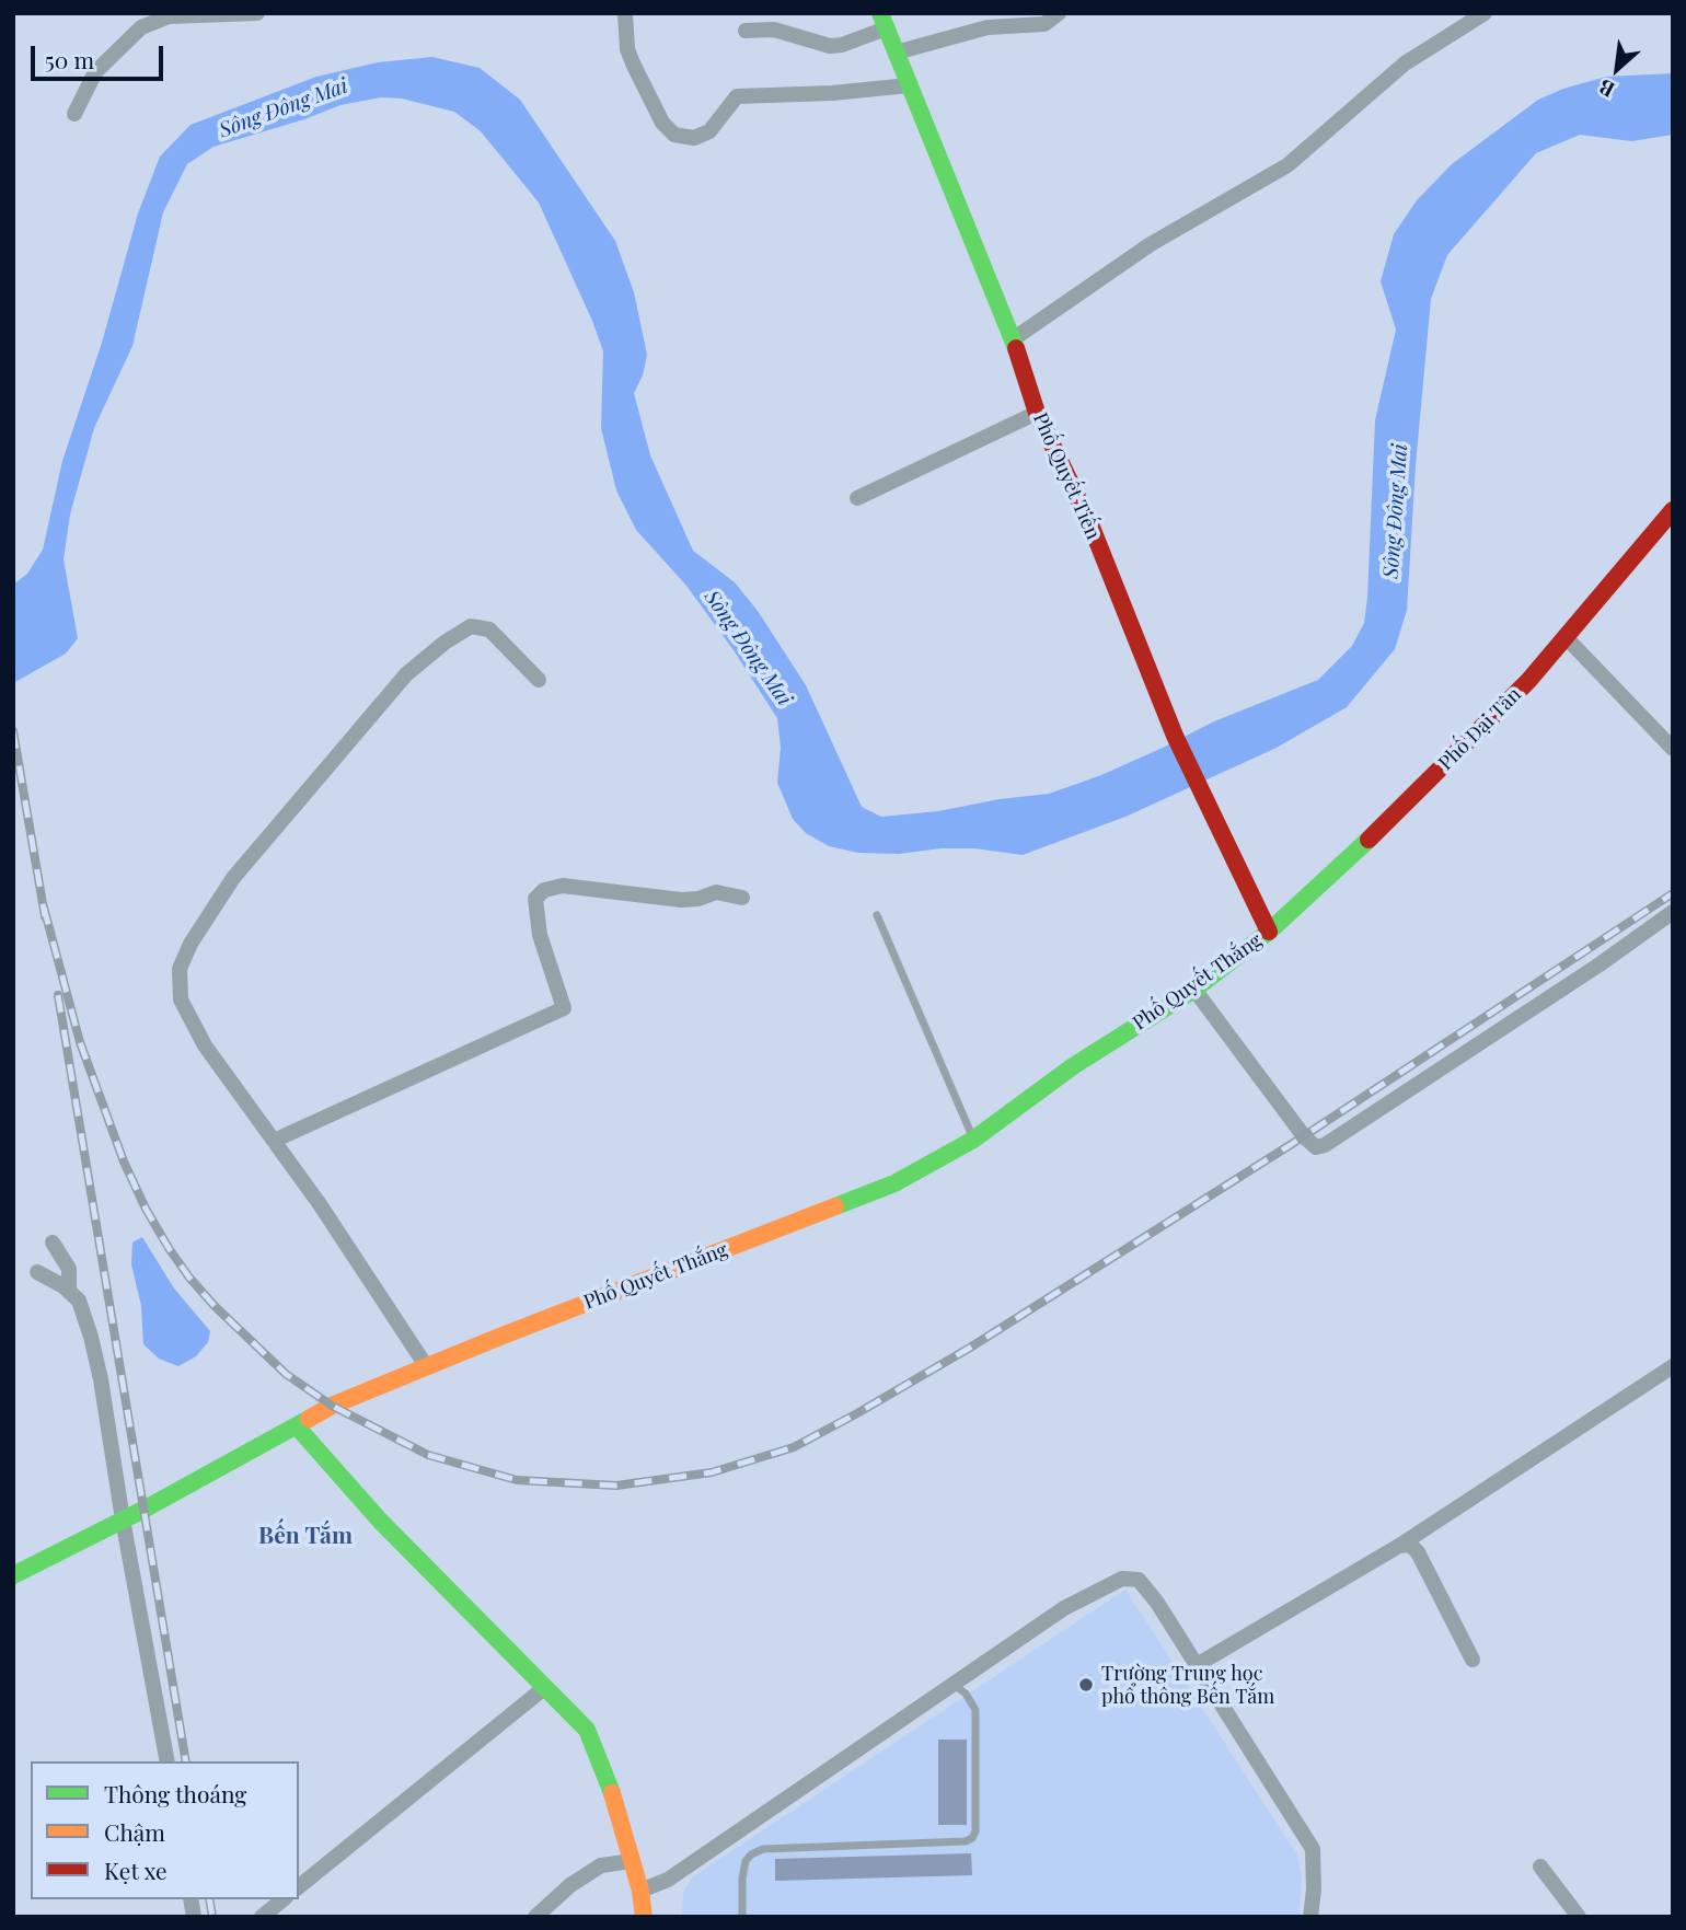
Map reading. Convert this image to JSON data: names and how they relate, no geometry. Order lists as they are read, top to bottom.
{
  "streets": {
    "main road": ["Phố Quyết Tiến", "Phố Đại Tân", "Phố Quyết Thắng"]
  },
  "crossings": [
    ["Phố Quyết Tiến", "Phố Đại Tân"],
    ["Phố Quyết Tiến", "Phố Quyết Thắng"],
    ["Phố Đại Tân", "Phố Quyết Thắng"]
  ],
  "districts": ["Bến Tắm"],
  "water": ["Sông Đông Mai"],
  "places": ["Trường Trung học phổ thông Bến Tắm"],
  "legend": ["Thông thoáng", "Chậm", "Kẹt xe"],
  "scale_bar": "50 m",
  "north": "bottom left"
}
